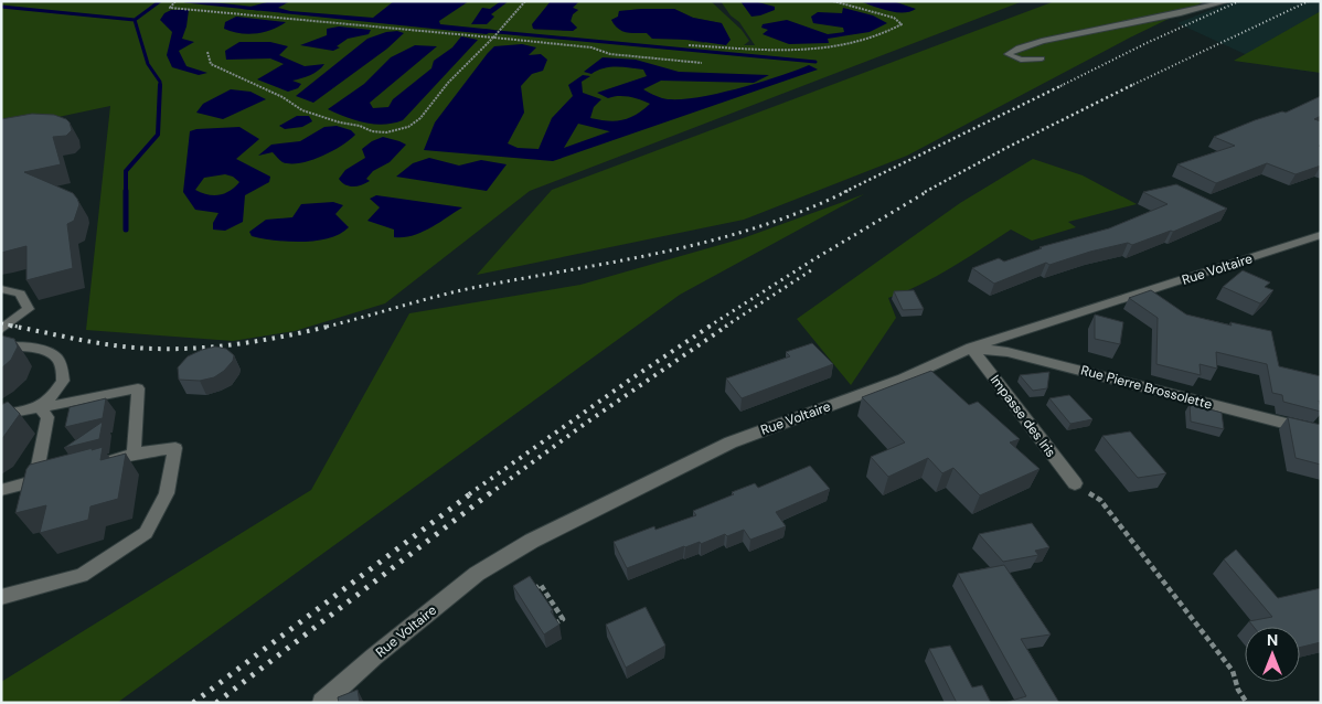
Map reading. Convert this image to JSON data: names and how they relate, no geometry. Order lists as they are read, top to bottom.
{
  "streets": {
    "street": ["Rue Voltaire", "Rue Pierre Brossolette", "Impasse des Iris"]
  },
  "crossings": [
    ["Rue Voltaire", "Rue Pierre Brossolette"],
    ["Rue Voltaire", "Impasse des Iris"],
    ["Rue Pierre Brossolette", "Impasse des Iris"]
  ],
  "north": "top"
}
